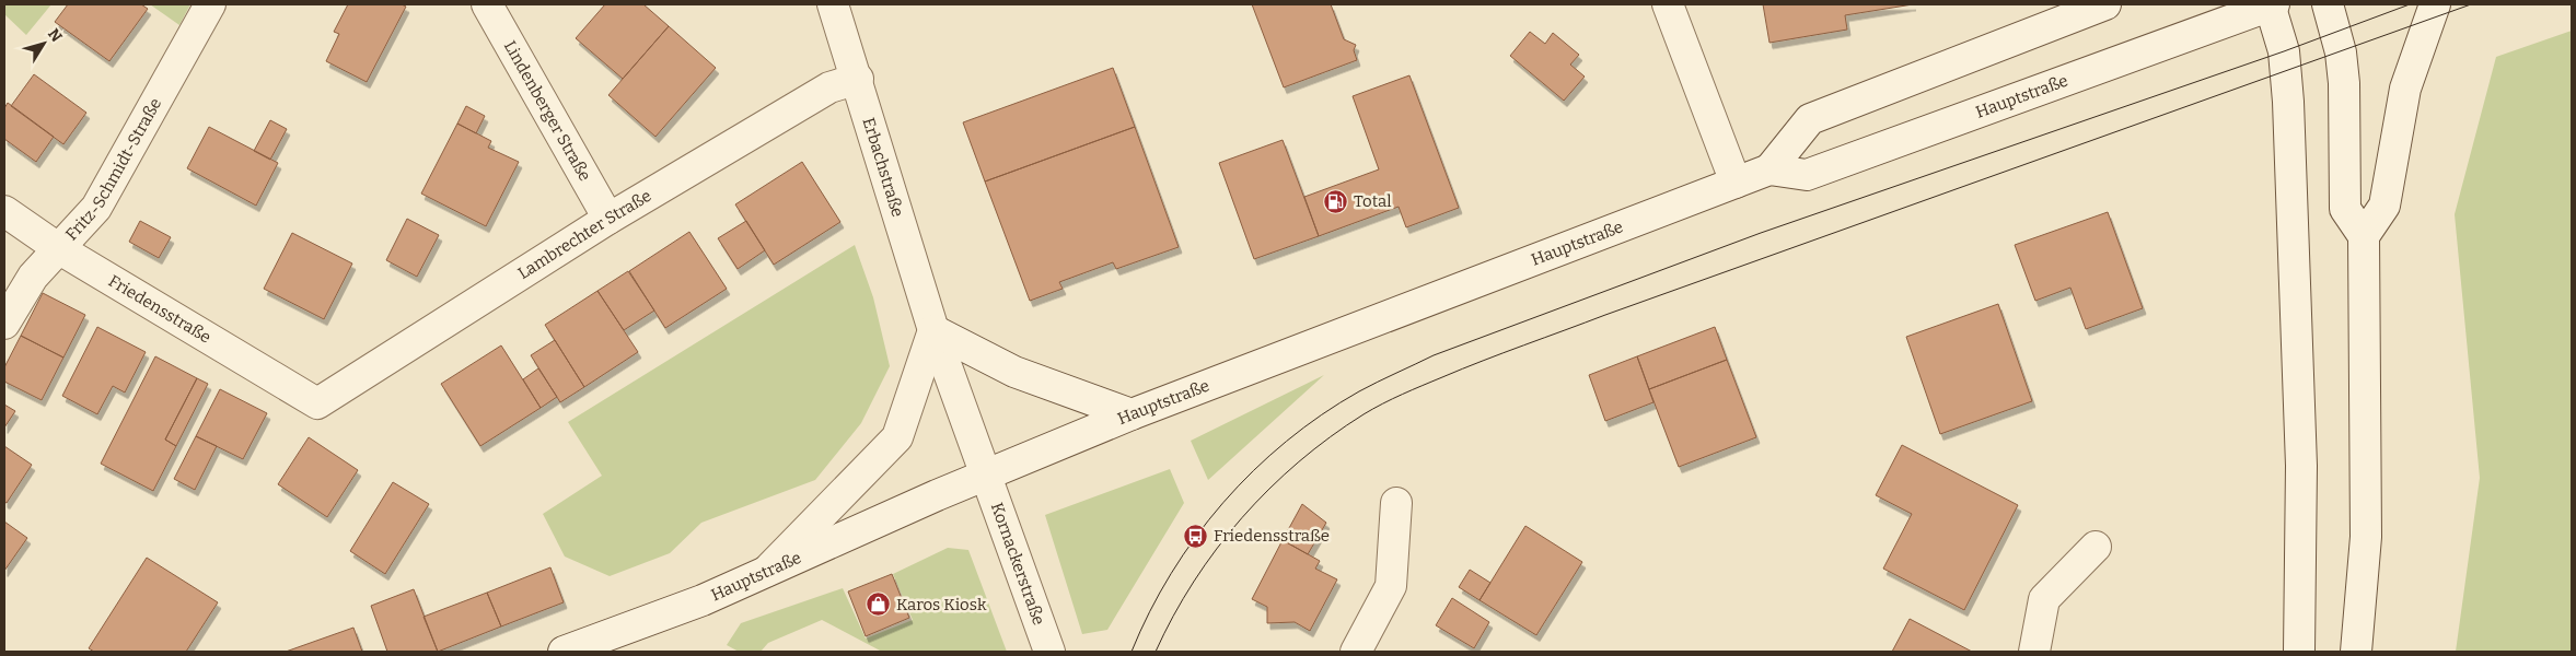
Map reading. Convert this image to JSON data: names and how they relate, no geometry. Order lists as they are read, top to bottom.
{
  "streets": {
    "street": [
      "Hauptstraße",
      "Lindenberger Straße",
      "Fritz-Schmidt-Straße",
      "Erbachstraße",
      "Lambrechter Straße",
      "Friedensstraße",
      "Kornackerstraße"
    ]
  },
  "crossings": [
    ["Hauptstraße", "Erbachstraße"],
    ["Hauptstraße", "Kornackerstraße"],
    ["Lindenberger Straße", "Lambrechter Straße"],
    ["Fritz-Schmidt-Straße", "Friedensstraße"],
    ["Erbachstraße", "Lambrechter Straße"],
    ["Erbachstraße", "Kornackerstraße"],
    ["Lambrechter Straße", "Friedensstraße"]
  ],
  "places": {
    "fuel station": ["Total"],
    "bus stop": ["Friedensstraße"],
    "shop": ["Karos Kiosk"]
  },
  "north": "top right"
}
